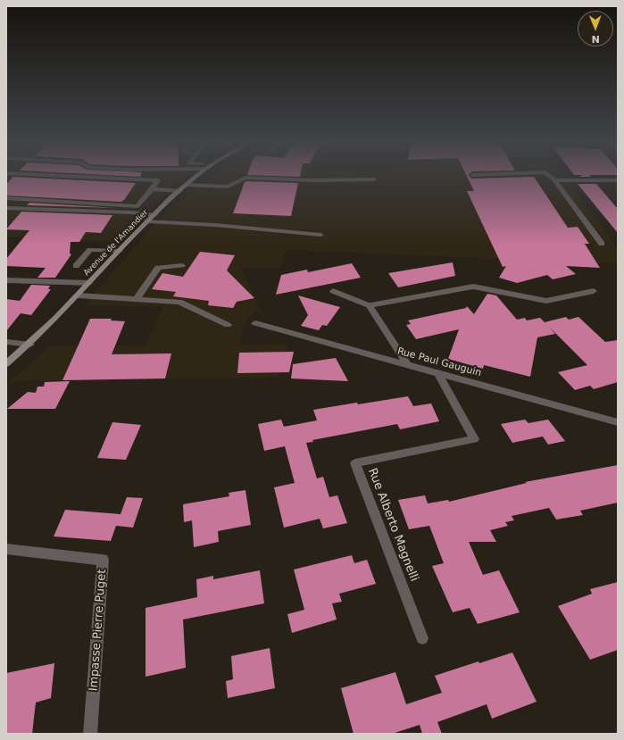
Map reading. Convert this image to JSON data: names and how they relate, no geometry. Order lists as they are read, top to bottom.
{
  "streets": {
    "main road": ["Avenue de l'Amandier"],
    "street": ["Rue Paul Gauguin", "Rue Alberto Magnelli", "Impasse Pierre Puget"]
  },
  "crossings": [
    ["Rue Paul Gauguin", "Rue Alberto Magnelli"]
  ],
  "north": "bottom"
}
